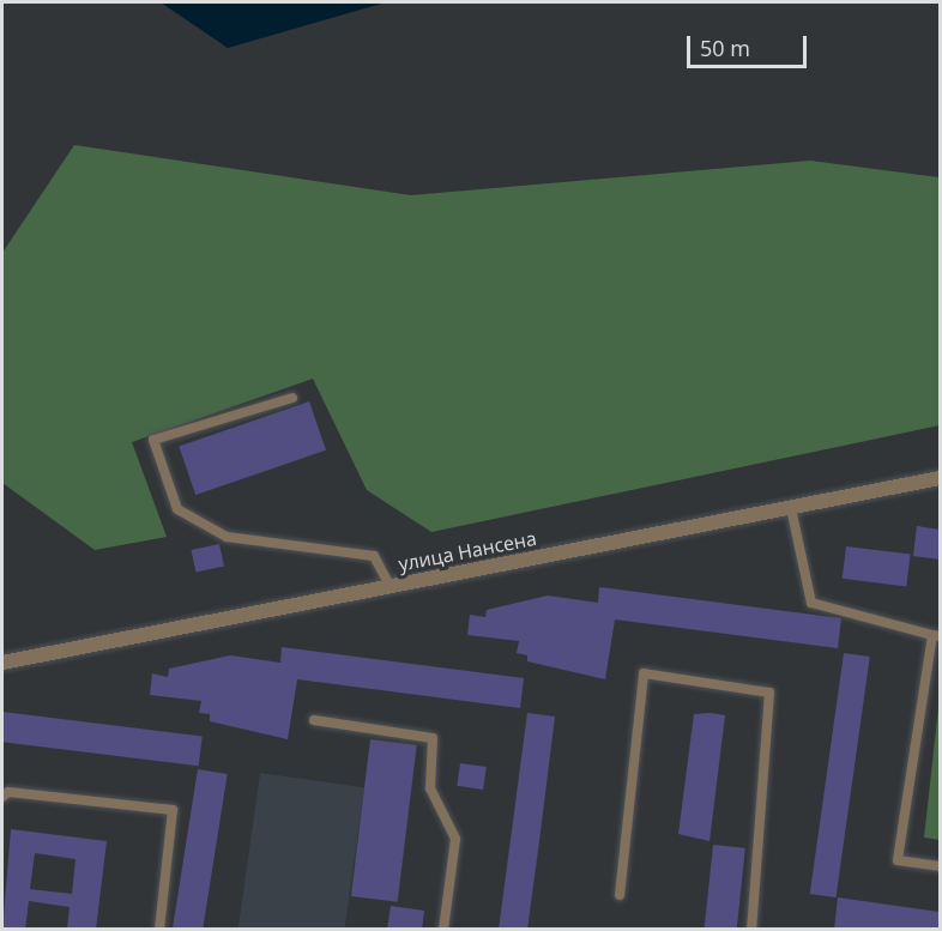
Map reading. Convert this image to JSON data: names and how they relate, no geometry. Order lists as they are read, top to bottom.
{
  "streets": {
    "street": ["улица Нансена"]
  },
  "scale_bar": "50 m"
}
